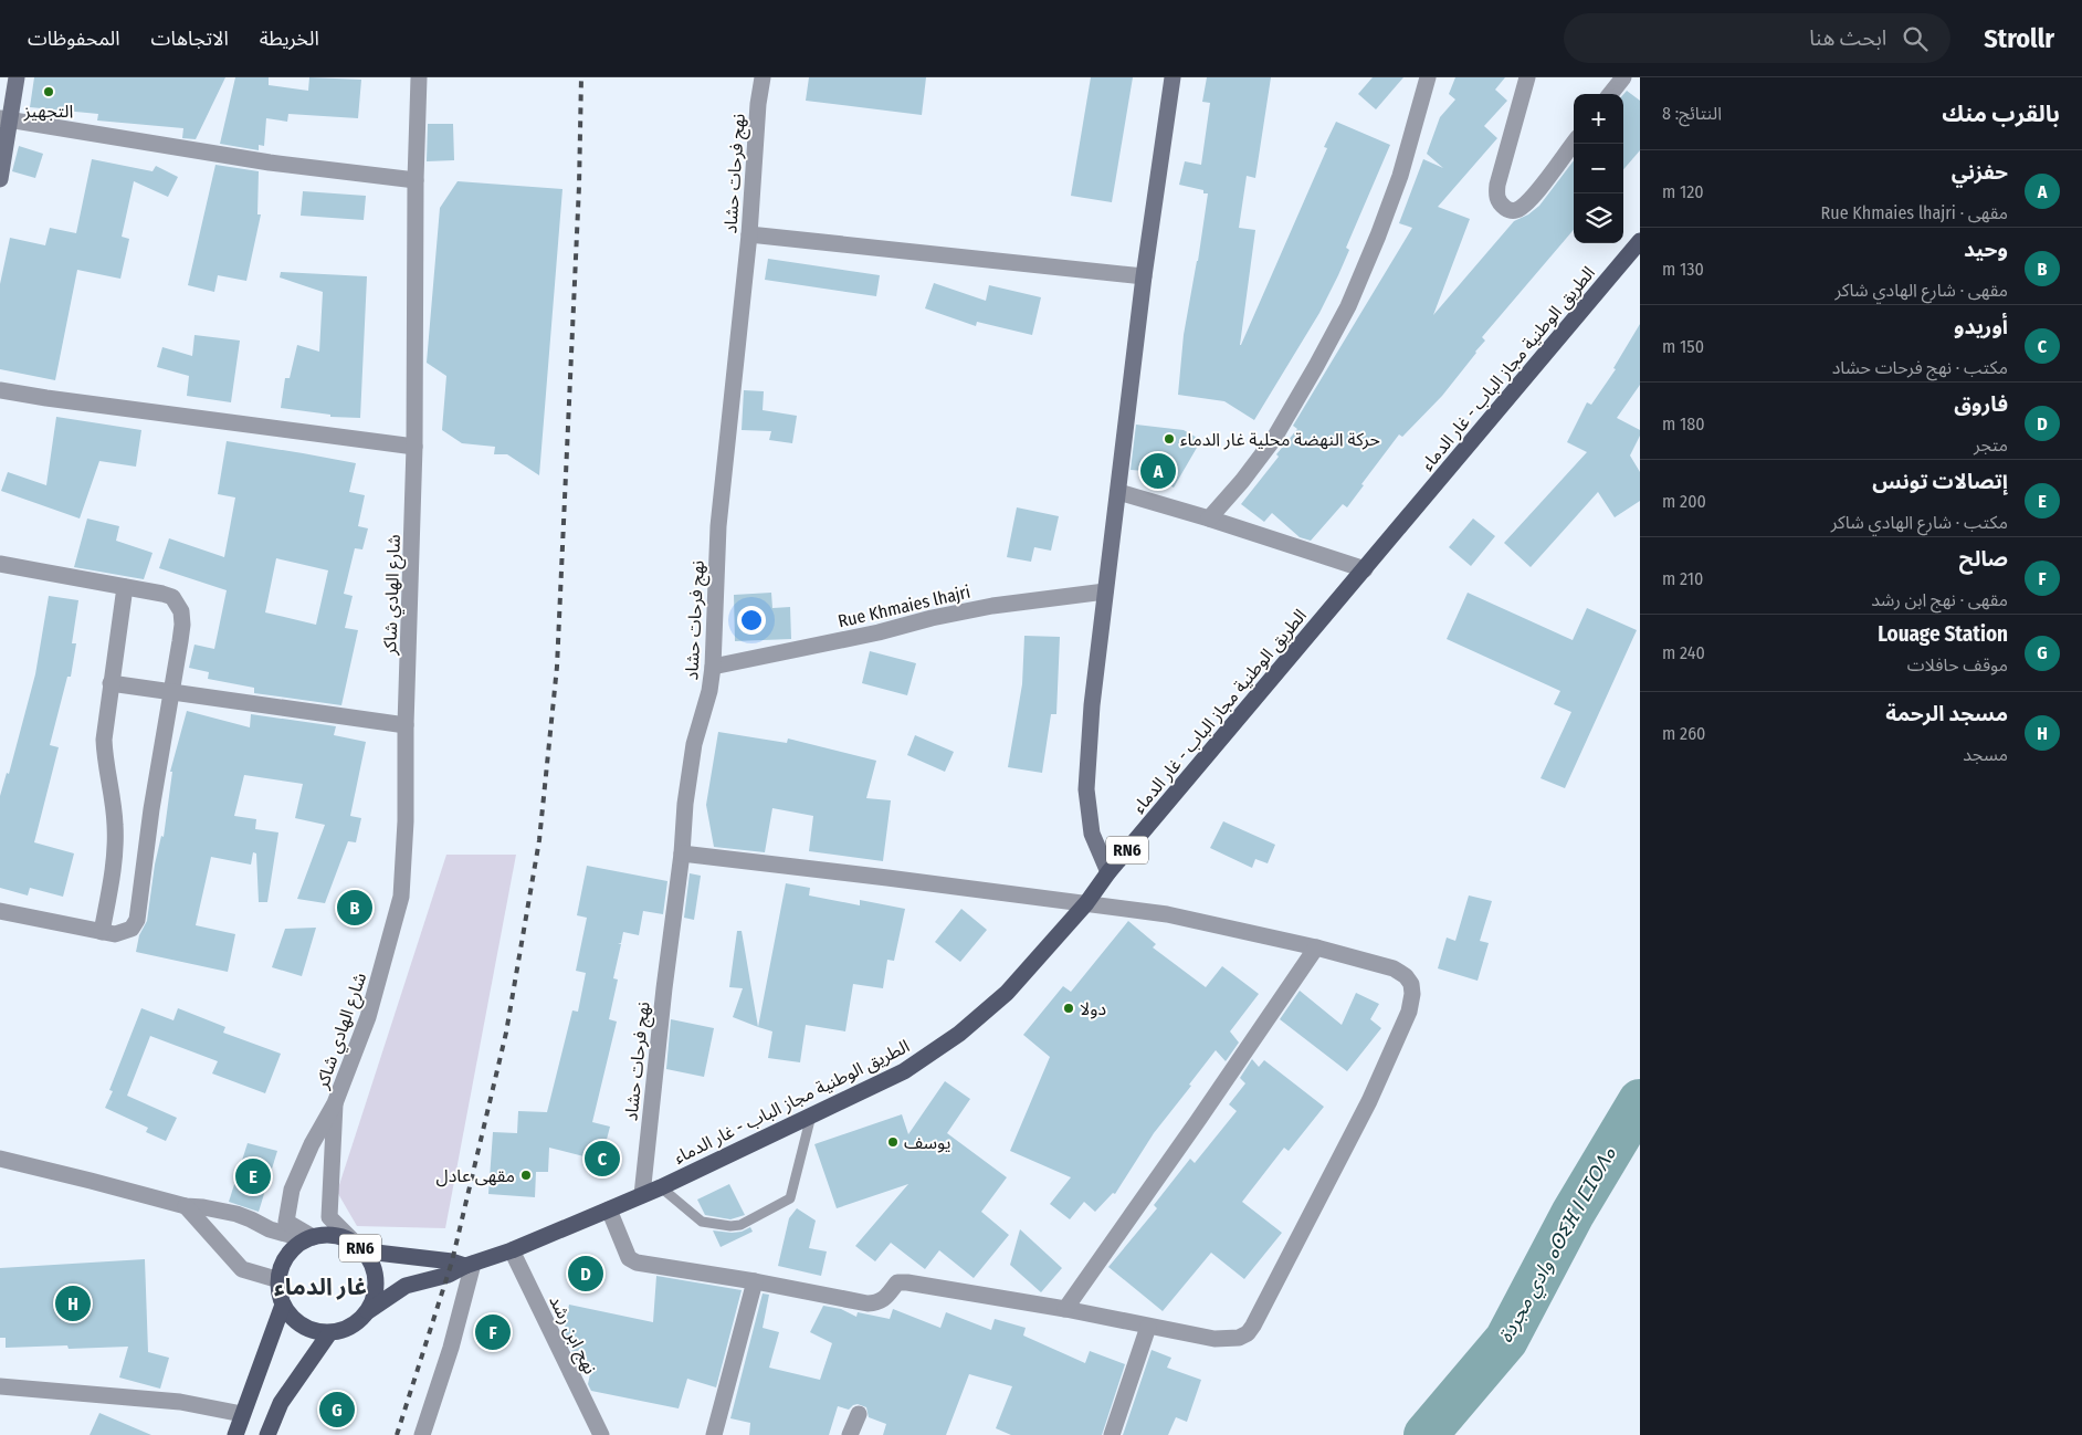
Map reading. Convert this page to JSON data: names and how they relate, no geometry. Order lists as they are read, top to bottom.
{
  "streets": {
    "main road": ["الطريق الوطنية مجاز الباب - غار الدماء", "RN6"],
    "street": [
      "نهج فرحات حشاد",
      "شارع الهادي شاكر",
      "Rue Khmaies lhajri",
      "نهج ابن رشد"
    ]
  },
  "crossings": [
    ["نهج فرحات حشاد", "الطريق الوطنية مجاز الباب - غار الدماء"],
    ["نهج فرحات حشاد", "Rue Khmaies lhajri"],
    ["الطريق الوطنية مجاز الباب - غار الدماء", "شارع الهادي شاكر"],
    ["الطريق الوطنية مجاز الباب - غار الدماء", "RN6"],
    ["الطريق الوطنية مجاز الباب - غار الدماء", "نهج ابن رشد"],
    ["شارع الهادي شاكر", "RN6"]
  ],
  "districts": ["غار الدماء"],
  "water": ["وادي مجردة ⴰⵙⵉⴼ ⵏ ⵎⵊⵔⴷⴰ"],
  "places": [
    "التجهيز",
    "حركة النهضة محلية غار الدماء",
    "دولا",
    "يوسف",
    "مقهى عادل"
  ],
  "page": {
    "header": "Strollr",
    "search": "ابحث هنا",
    "nav": ["الخريطة", "الاتجاهات", "المحفوظات"],
    "heading": ["بالقرب منك", "النتائج: 8"],
    "map_buttons": ["+", "−"],
    "list": [
      {
        "mark": "A",
        "name": "حفزني",
        "note": "مقهى · Rue Khmaies lhajri",
        "value": "120 m"
      },
      {
        "mark": "B",
        "name": "وحيد",
        "note": "مقهى · شارع الهادي شاكر",
        "value": "130 m"
      },
      {
        "mark": "C",
        "name": "أوريدو",
        "note": "مكتب · نهج فرحات حشاد",
        "value": "150 m"
      },
      {
        "mark": "D",
        "name": "فاروق",
        "note": "متجر",
        "value": "180 m"
      },
      {
        "mark": "E",
        "name": "إتصالات تونس",
        "note": "مكتب · شارع الهادي شاكر",
        "value": "200 m"
      },
      {
        "mark": "F",
        "name": "صالح",
        "note": "مقهى · نهج ابن رشد",
        "value": "210 m"
      },
      {
        "mark": "G",
        "name": "Louage Station",
        "note": "موقف حافلات",
        "value": "240 m"
      },
      {
        "mark": "H",
        "name": "مسجد الرحمة",
        "note": "مسجد",
        "value": "260 m"
      }
    ],
    "pins": [
      "A",
      "B",
      "C",
      "E",
      "D",
      "H",
      "F",
      "G"
    ]
  }
}
